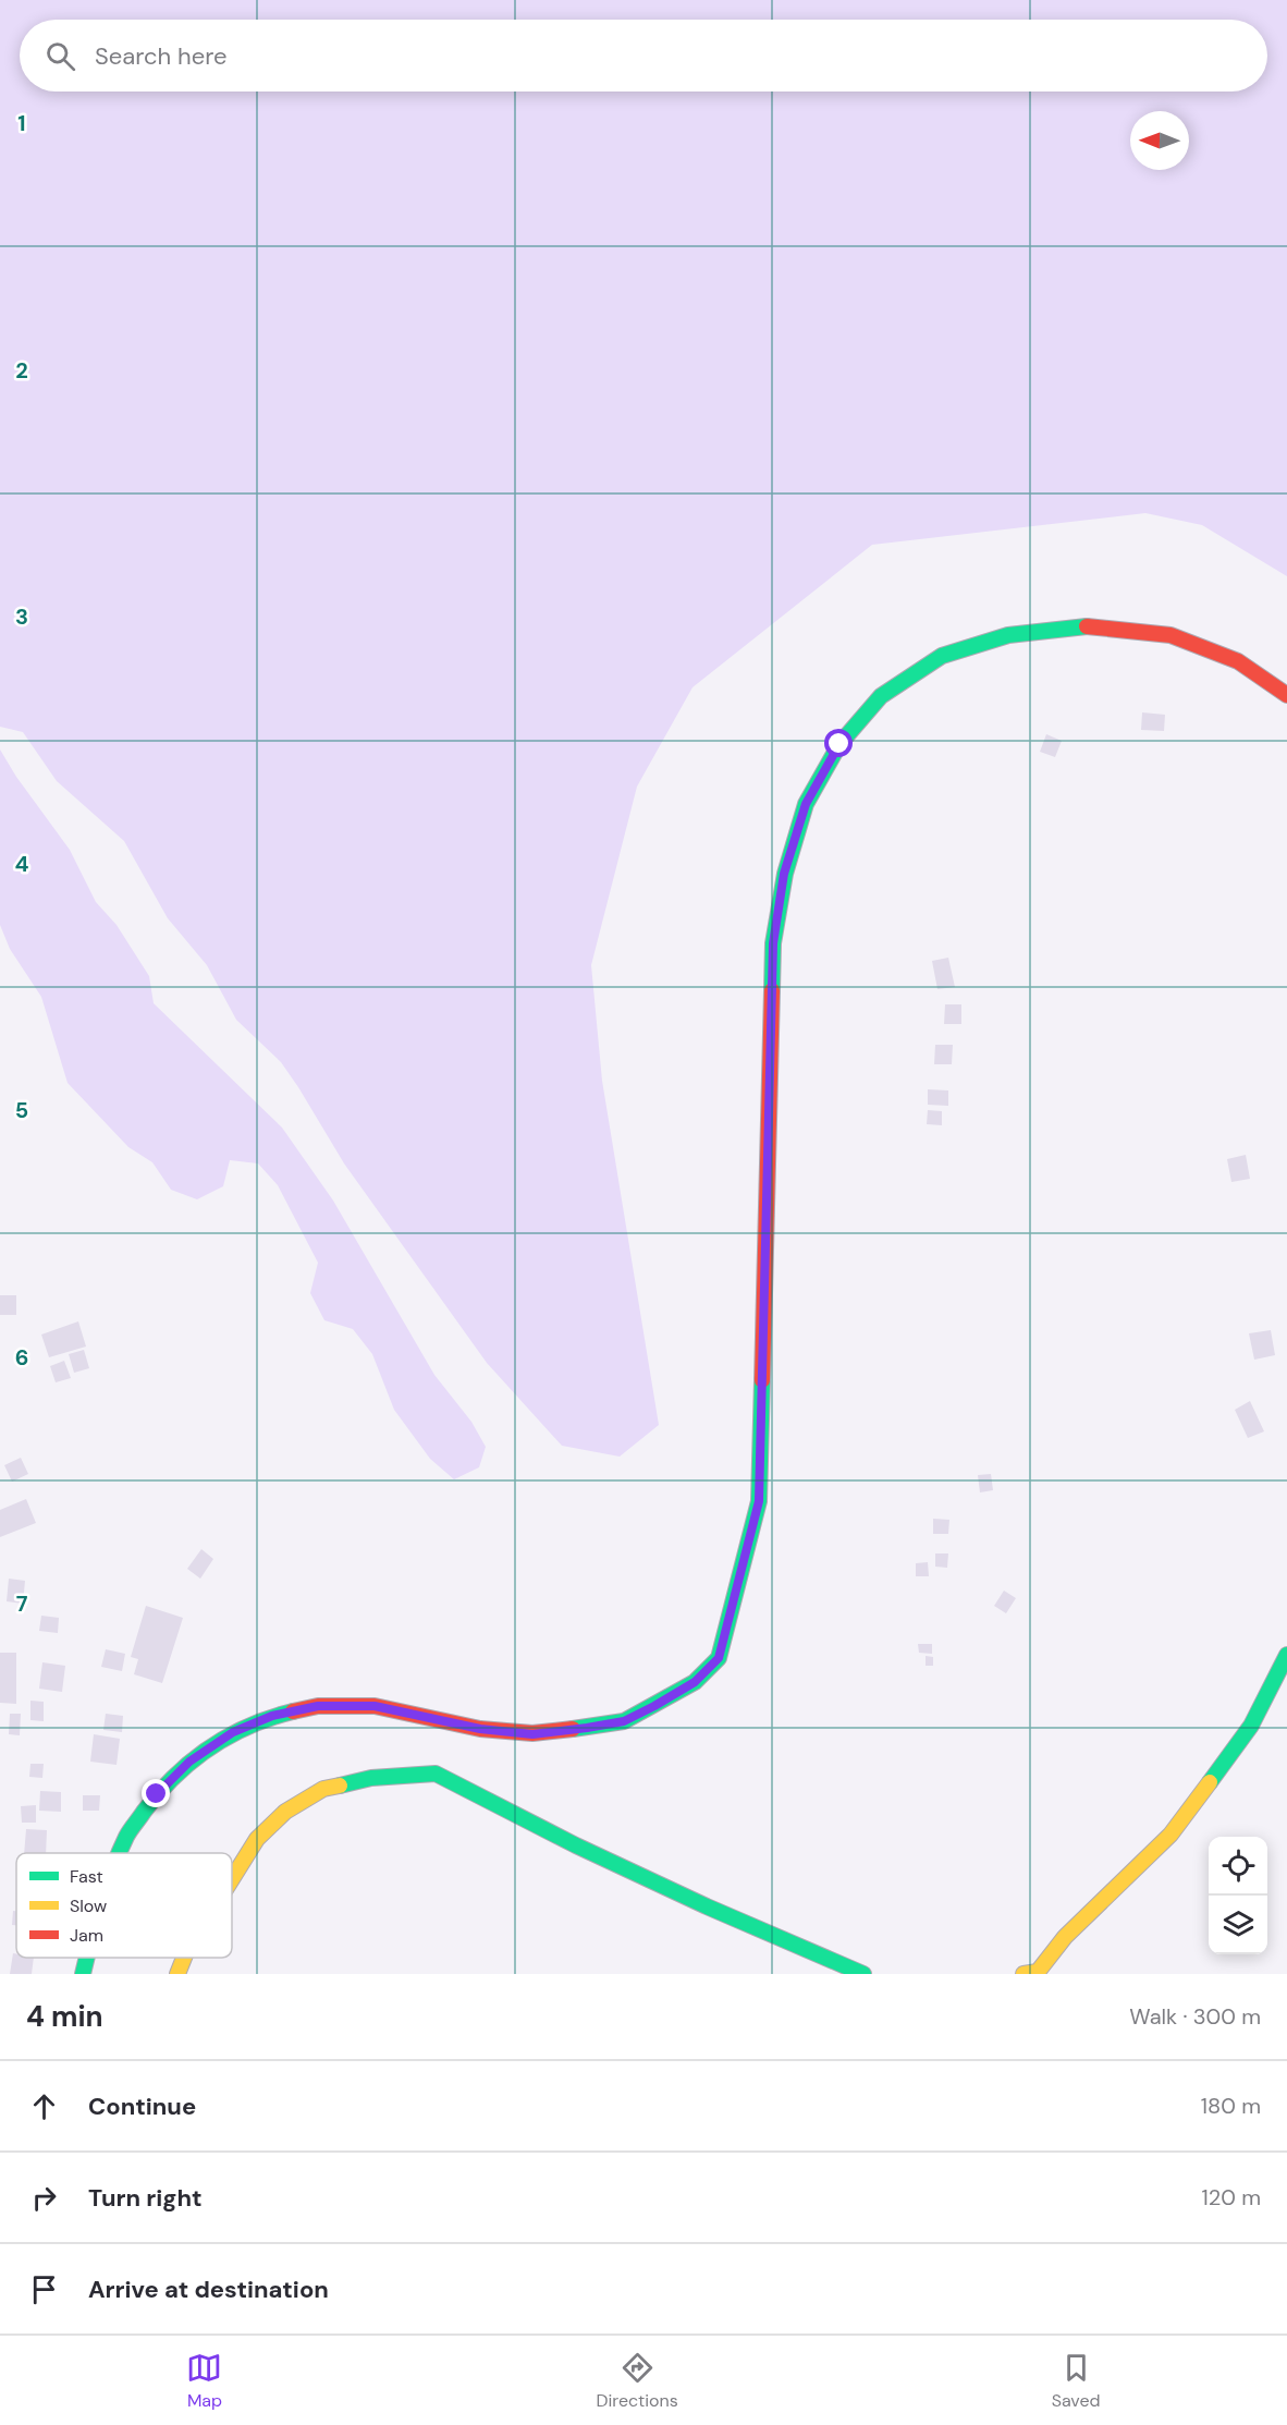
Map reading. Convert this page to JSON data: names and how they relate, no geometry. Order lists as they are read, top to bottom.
{
  "legend": ["Fast", "Slow", "Jam"],
  "north": "left",
  "page": {
    "search": "Search here",
    "heading": ["4 min", "Walk · 300 m"],
    "list": [
      ["Continue", "180 m"],
      ["Turn right", "120 m"],
      "Arrive at destination"
    ],
    "nav": ["Map", "Directions", "Saved"]
  },
  "grid": {
    "rows": [
      "1",
      "2",
      "3",
      "4",
      "5",
      "6",
      "7"
    ]
  }
}
